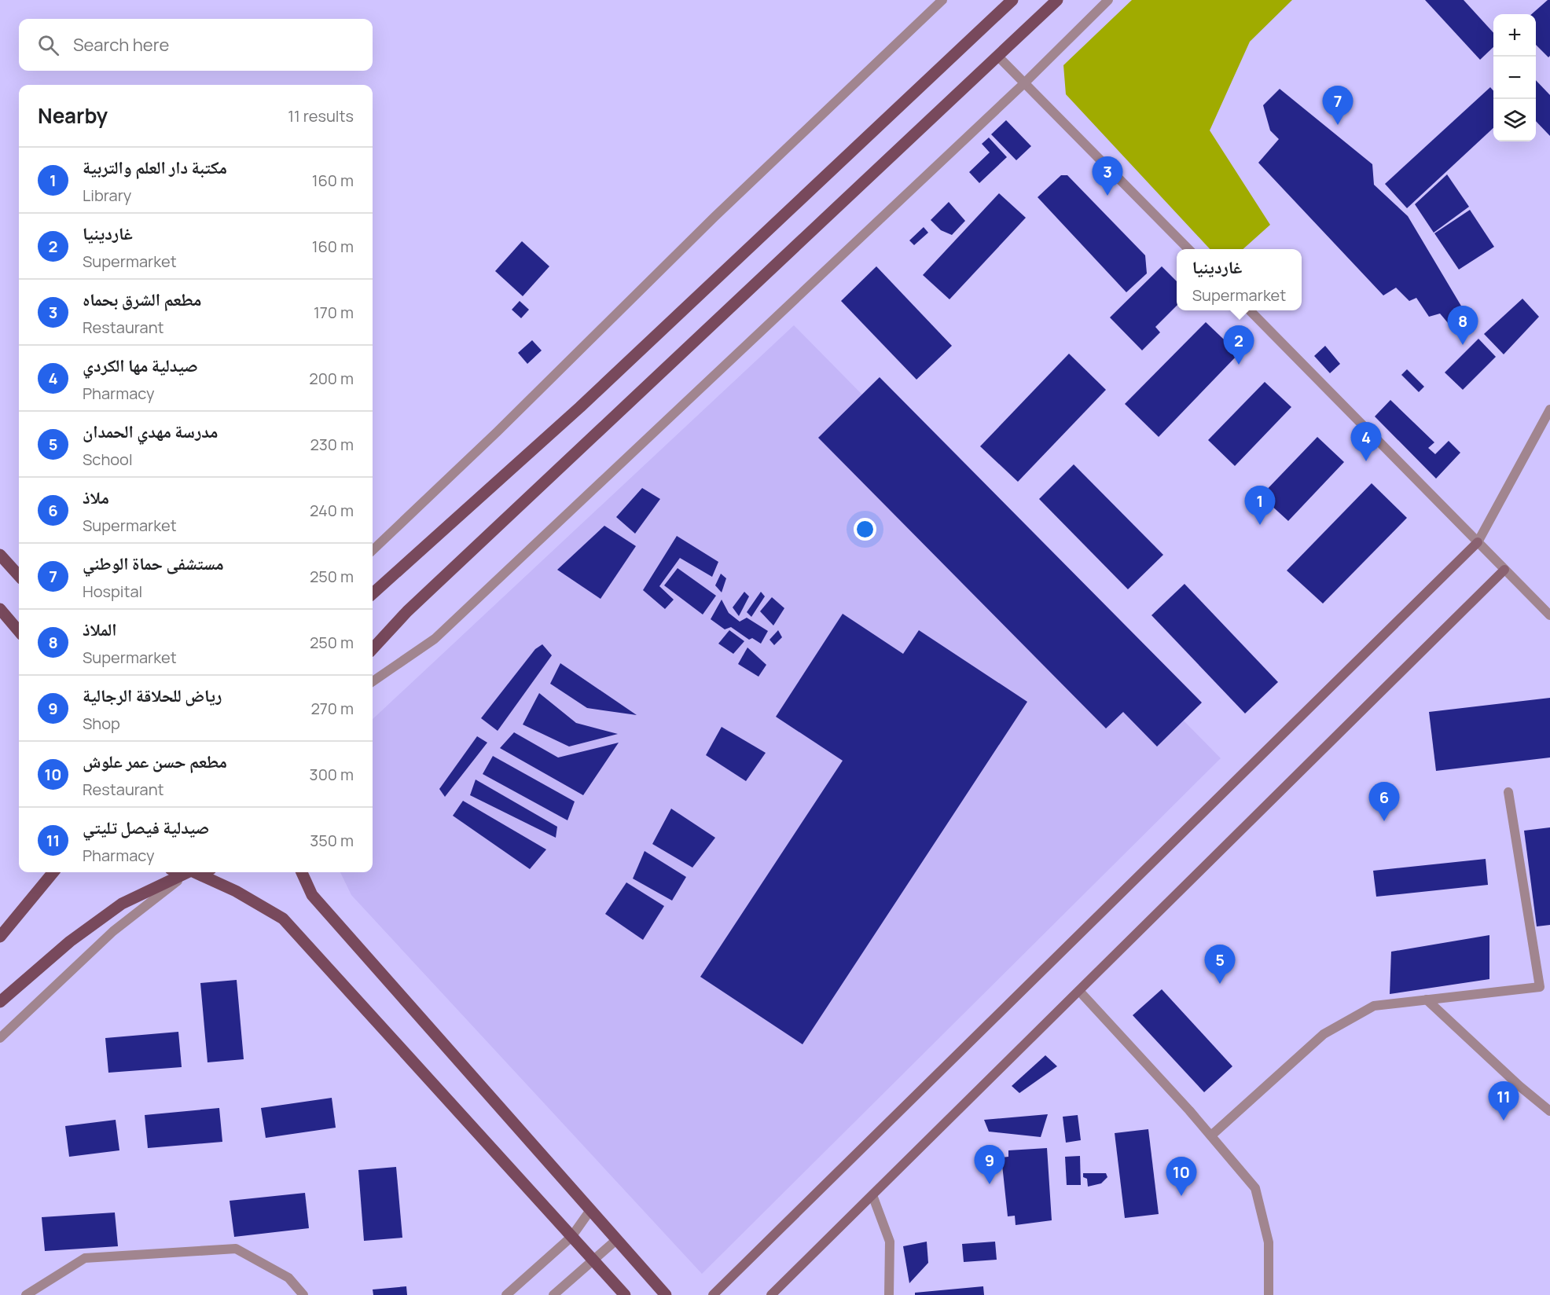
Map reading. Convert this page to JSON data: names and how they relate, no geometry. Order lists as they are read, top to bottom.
{
  "page": {
    "map_buttons": ["+", "−"],
    "search": "Search here",
    "heading": ["Nearby", "11 results"],
    "pins": [
      "7",
      "3",
      "8",
      "2",
      "4",
      "1",
      "6",
      "5",
      "11",
      "9",
      "10"
    ],
    "list": [
      {
        "mark": "1",
        "name": "مكتبة دار العلم والتربية",
        "note": "Library",
        "value": "160 m"
      },
      {
        "mark": "2",
        "name": "غاردينيا",
        "note": "Supermarket",
        "value": "160 m"
      },
      {
        "mark": "3",
        "name": "مطعم الشرق بحماه",
        "note": "Restaurant",
        "value": "170 m"
      },
      {
        "mark": "4",
        "name": "صيدلية مها الكردي",
        "note": "Pharmacy",
        "value": "200 m"
      },
      {
        "mark": "5",
        "name": "مدرسة مهدي الحمدان",
        "note": "School",
        "value": "230 m"
      },
      {
        "mark": "6",
        "name": "ملاذ",
        "note": "Supermarket",
        "value": "240 m"
      },
      {
        "mark": "7",
        "name": "مستشفى حماة الوطني",
        "note": "Hospital",
        "value": "250 m"
      },
      {
        "mark": "8",
        "name": "الملاذ",
        "note": "Supermarket",
        "value": "250 m"
      },
      {
        "mark": "9",
        "name": "رياض للحلاقة الرجالية",
        "note": "Shop",
        "value": "270 m"
      },
      {
        "mark": "10",
        "name": "مطعم حسن عمر علوش",
        "note": "Restaurant",
        "value": "300 m"
      },
      {
        "mark": "11",
        "name": "صيدلية فيصل تليتي",
        "note": "Pharmacy",
        "value": "350 m"
      }
    ],
    "popup": ["غاردينيا", "Supermarket"]
  }
}
